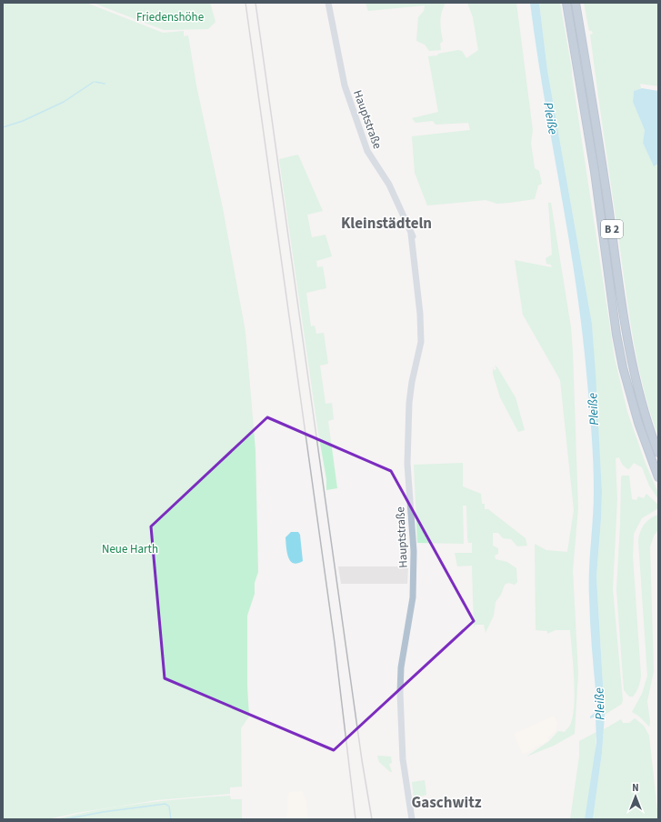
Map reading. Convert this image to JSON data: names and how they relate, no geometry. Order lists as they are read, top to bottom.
{
  "streets": {
    "highway": ["B 2"],
    "main road": ["Hauptstraße"]
  },
  "districts": ["Kleinstädteln", "Gaschwitz"],
  "water": ["Pleiße"],
  "parks": ["Friedenshöhe", "Neue Harth"],
  "north": "top"
}
